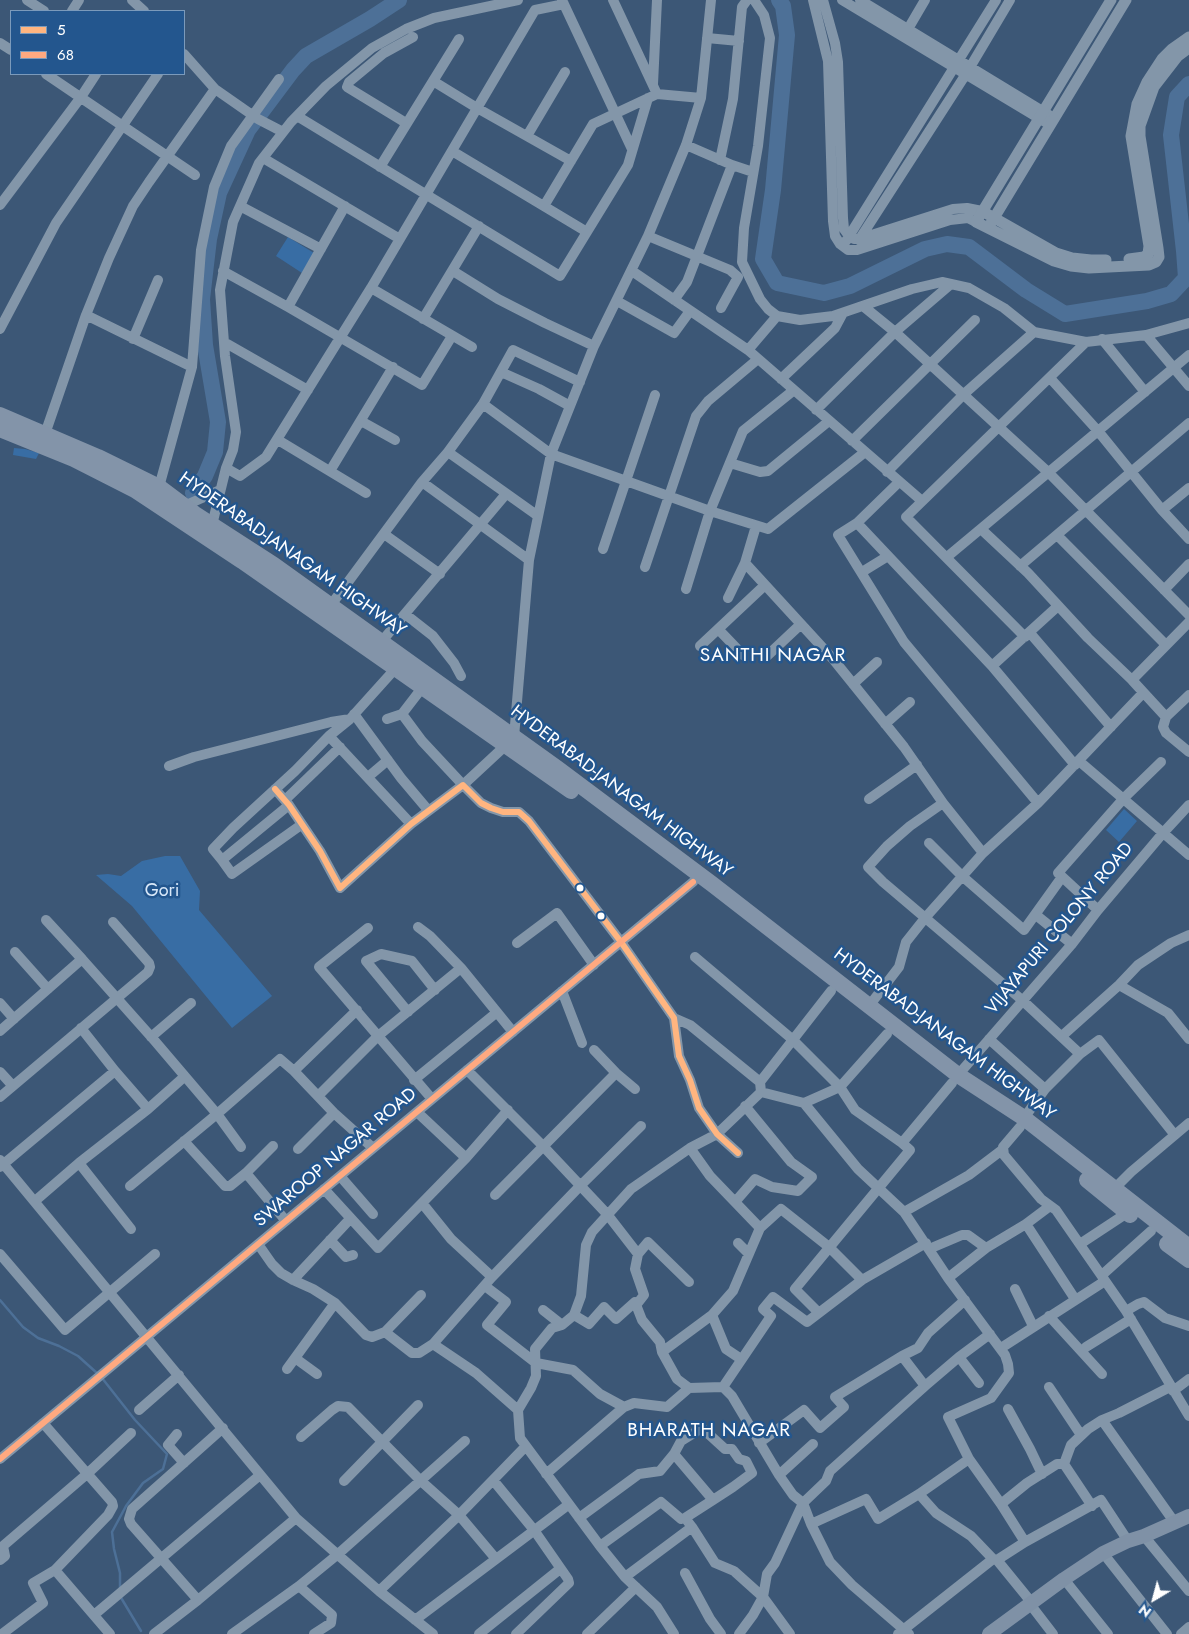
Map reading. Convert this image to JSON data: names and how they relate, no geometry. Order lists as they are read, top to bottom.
{
  "streets": {
    "highway": ["HYDERABAD-JANAGAM HIGHWAY"],
    "street": ["VIJAYAPURI COLONY ROAD", "SWAROOP NAGAR ROAD"]
  },
  "crossings": [
    ["HYDERABAD-JANAGAM HIGHWAY", "VIJAYAPURI COLONY ROAD"],
    ["HYDERABAD-JANAGAM HIGHWAY", "SWAROOP NAGAR ROAD"]
  ],
  "districts": ["SANTHI NAGAR", "BHARATH NAGAR"],
  "parks": ["Gori"],
  "lines": ["transit line 5", "transit line 68"],
  "legend": ["5", "68"],
  "north": "bottom left"
}
